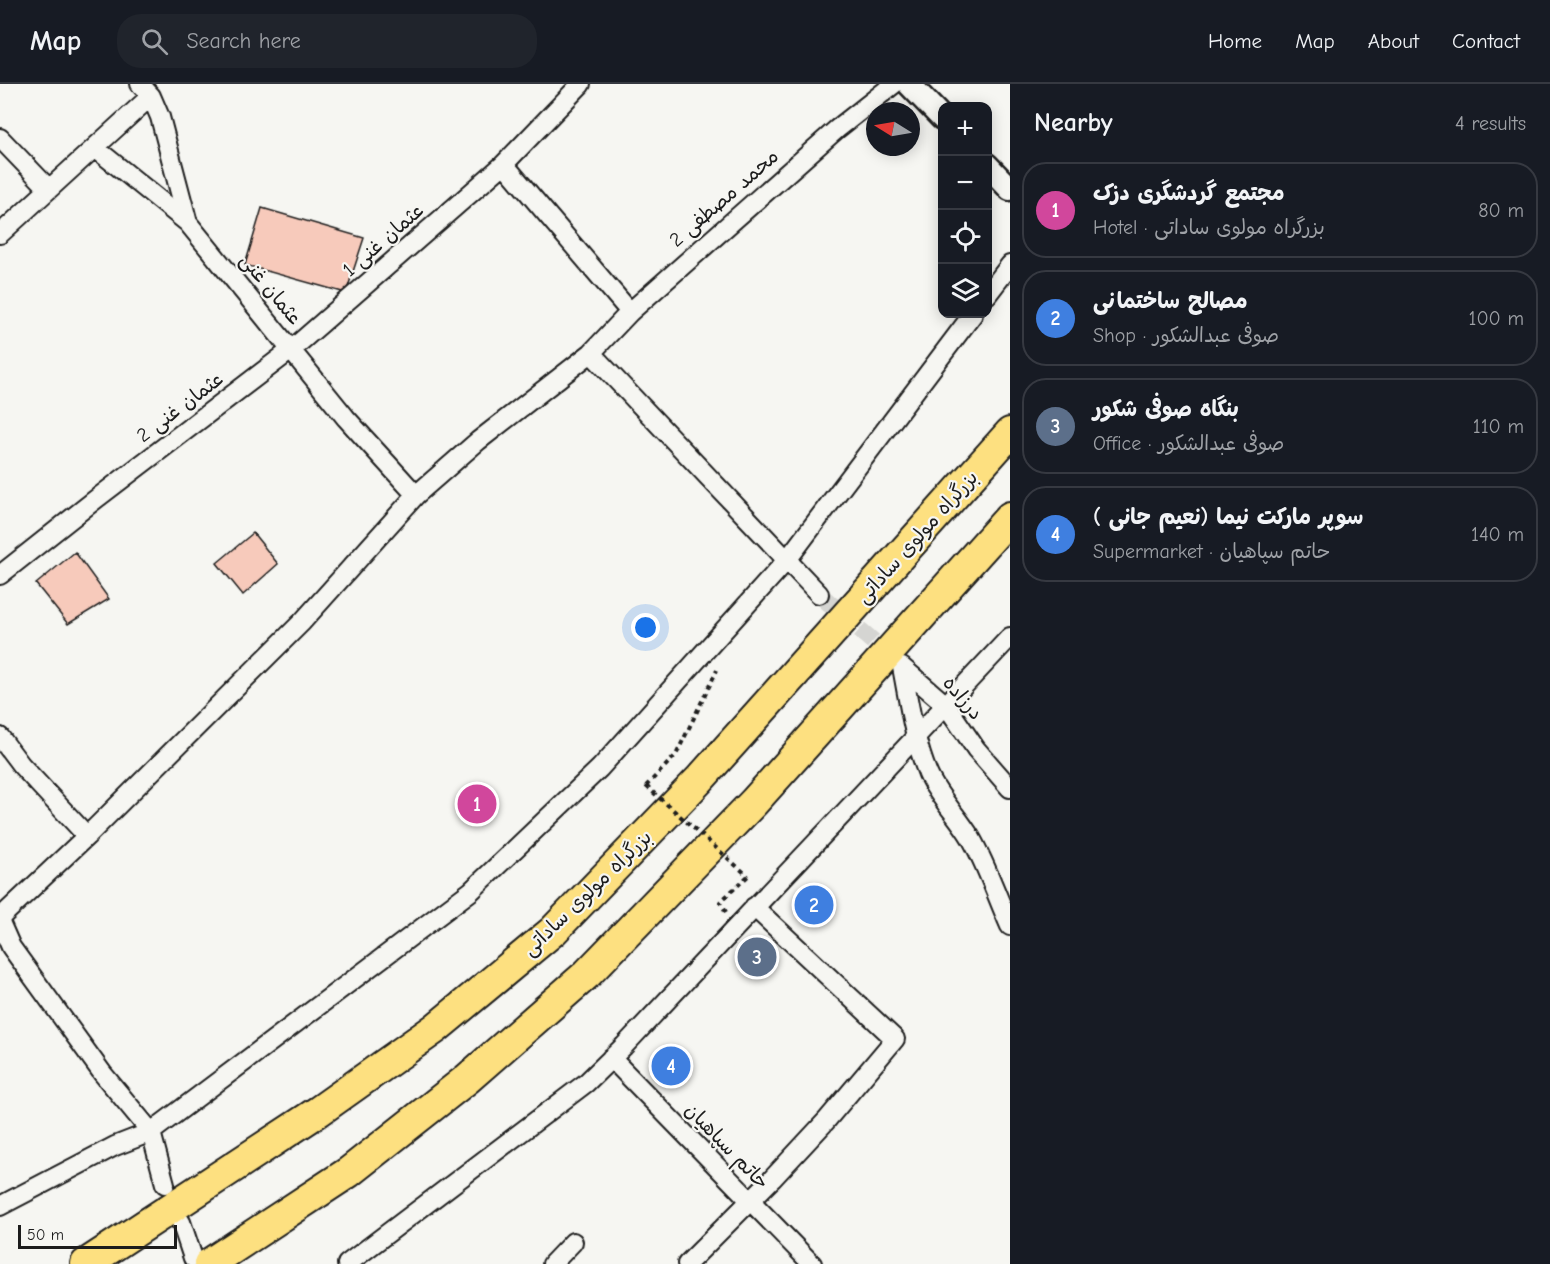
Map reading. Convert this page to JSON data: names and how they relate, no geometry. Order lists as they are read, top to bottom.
{
  "streets": {
    "highway": ["بزرگراه مولوی ساداتی"],
    "street": [
      "محمد مصطفی 2",
      "عثمان غنی 1",
      "عثمان غنی",
      "عثمان غنی 2",
      "درزاده",
      "حاتم سپاهیان"
    ]
  },
  "crossings": [
    ["محمد مصطفی 2", "عثمان غنی"],
    ["عثمان غنی 1", "عثمان غنی"],
    ["عثمان غنی 1", "عثمان غنی 2"],
    ["عثمان غنی", "عثمان غنی 2"]
  ],
  "scale_bar": "50 m",
  "north": "left",
  "page": {
    "header": "Map",
    "search": "Search here",
    "nav": [
      "Home",
      "Map",
      "About",
      "Contact"
    ],
    "heading": ["Nearby", "4 results"],
    "map_buttons": ["+", "−"],
    "list": [
      {
        "mark": "1",
        "name": "مجتمع گردشگری دزک",
        "note": "Hotel · بزرگراه مولوی ساداتی",
        "value": "80 m"
      },
      {
        "mark": "2",
        "name": "مصالح ساختمانی",
        "note": "Shop · صوفی عبدالشکور",
        "value": "100 m"
      },
      {
        "mark": "3",
        "name": "بنگاه صوفی شکور",
        "note": "Office · صوفی عبدالشکور",
        "value": "110 m"
      },
      {
        "mark": "4",
        "name": "سوپر مارکت نیما (نعیم جانی )",
        "note": "Supermarket · حاتم سپاهیان",
        "value": "140 m"
      }
    ],
    "pins": [
      "1",
      "2",
      "3",
      "4"
    ],
    "scale": "50 m"
  }
}
